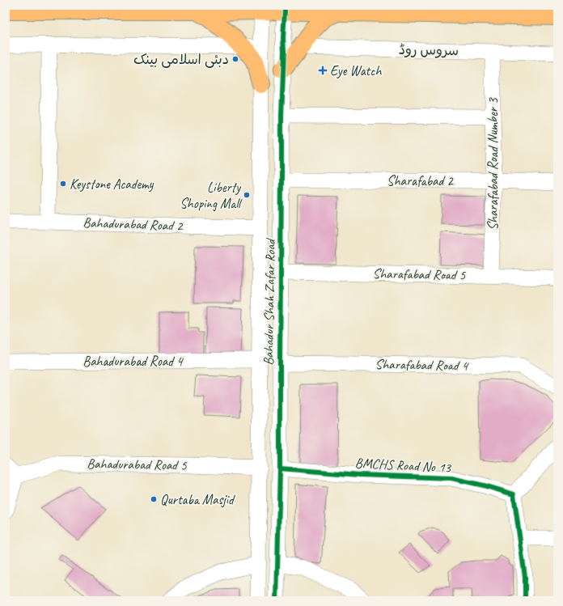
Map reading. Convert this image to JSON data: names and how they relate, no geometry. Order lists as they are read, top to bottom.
{
  "streets": {
    "street": [
      "سروس روڈ",
      "Sharafabad Road Number 3",
      "Sharafabad 2",
      "Bahadurabad Road 2",
      "Sharafabad Road 5",
      "Bahadur Shah Zafar Road",
      "Bahadurabad Road 4",
      "Sharafabad Road 4",
      "Bahadurabad Road 5",
      "BMCHS Road No 13"
    ]
  },
  "crossings": [
    ["سروس روڈ", "Sharafabad Road Number 3"],
    ["Sharafabad Road Number 3", "Sharafabad 2"],
    ["Sharafabad Road Number 3", "Sharafabad Road 5"],
    ["Sharafabad 2", "Bahadur Shah Zafar Road"],
    ["Bahadurabad Road 2", "Bahadur Shah Zafar Road"],
    ["Sharafabad Road 5", "Bahadur Shah Zafar Road"],
    ["Bahadur Shah Zafar Road", "Bahadurabad Road 4"],
    ["Bahadur Shah Zafar Road", "Sharafabad Road 4"],
    ["Bahadur Shah Zafar Road", "Bahadurabad Road 5"],
    ["Bahadur Shah Zafar Road", "BMCHS Road No 13"]
  ],
  "places": {
    "other": [
      "دبئی اسلامی بینک",
      "Keystone Academy",
      "Liberty Shoping Mall",
      "Qurtaba Masjid"
    ],
    "health": ["Eye Watch"]
  }
}
